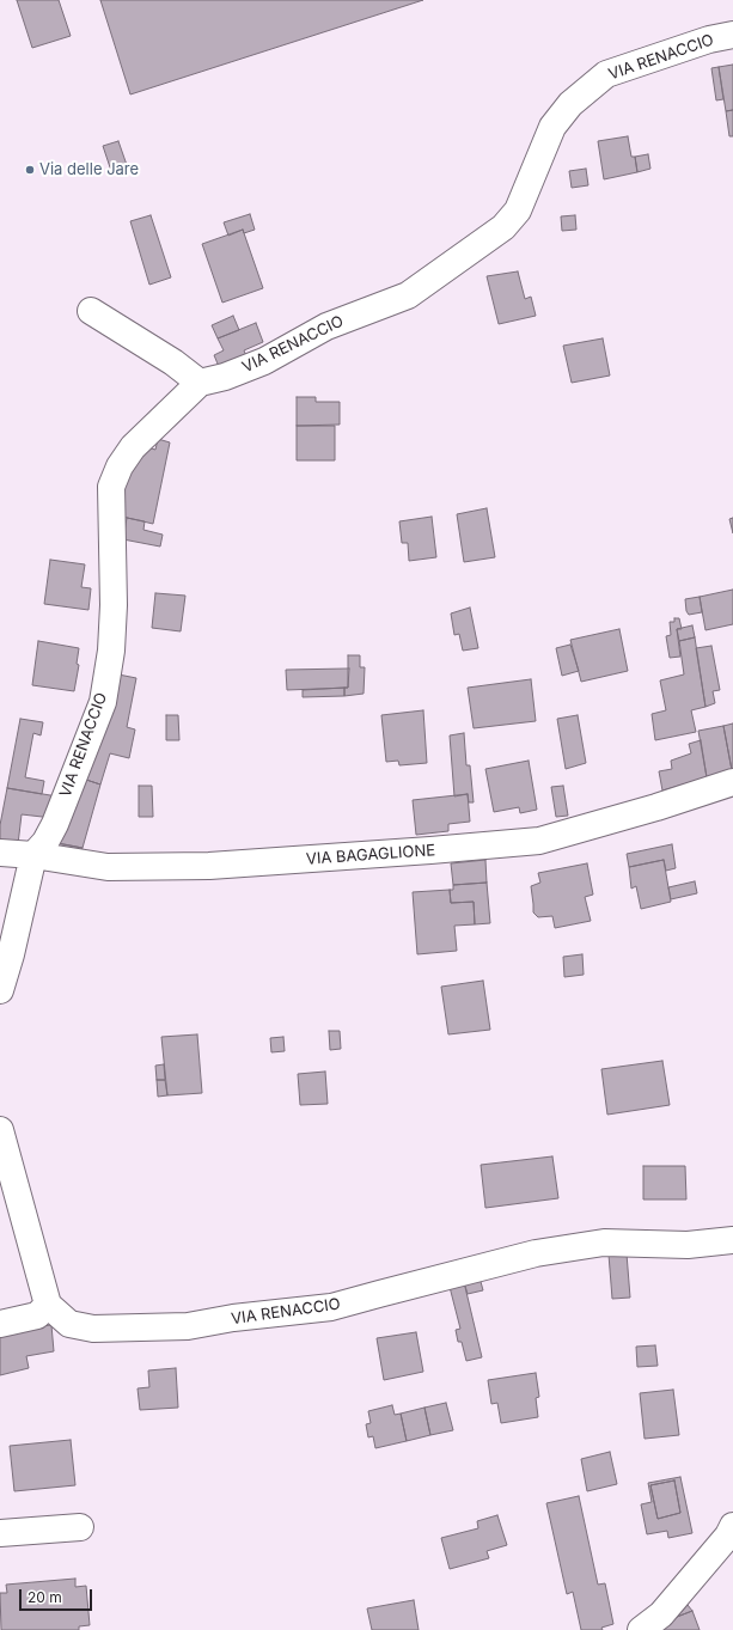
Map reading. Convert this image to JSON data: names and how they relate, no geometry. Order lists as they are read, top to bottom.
{
  "streets": {
    "street": ["VIA RENACCIO", "VIA BAGAGLIONE"]
  },
  "crossings": [
    ["VIA RENACCIO", "VIA BAGAGLIONE"]
  ],
  "places": ["Via delle Jare"],
  "scale_bar": "20 m"
}
